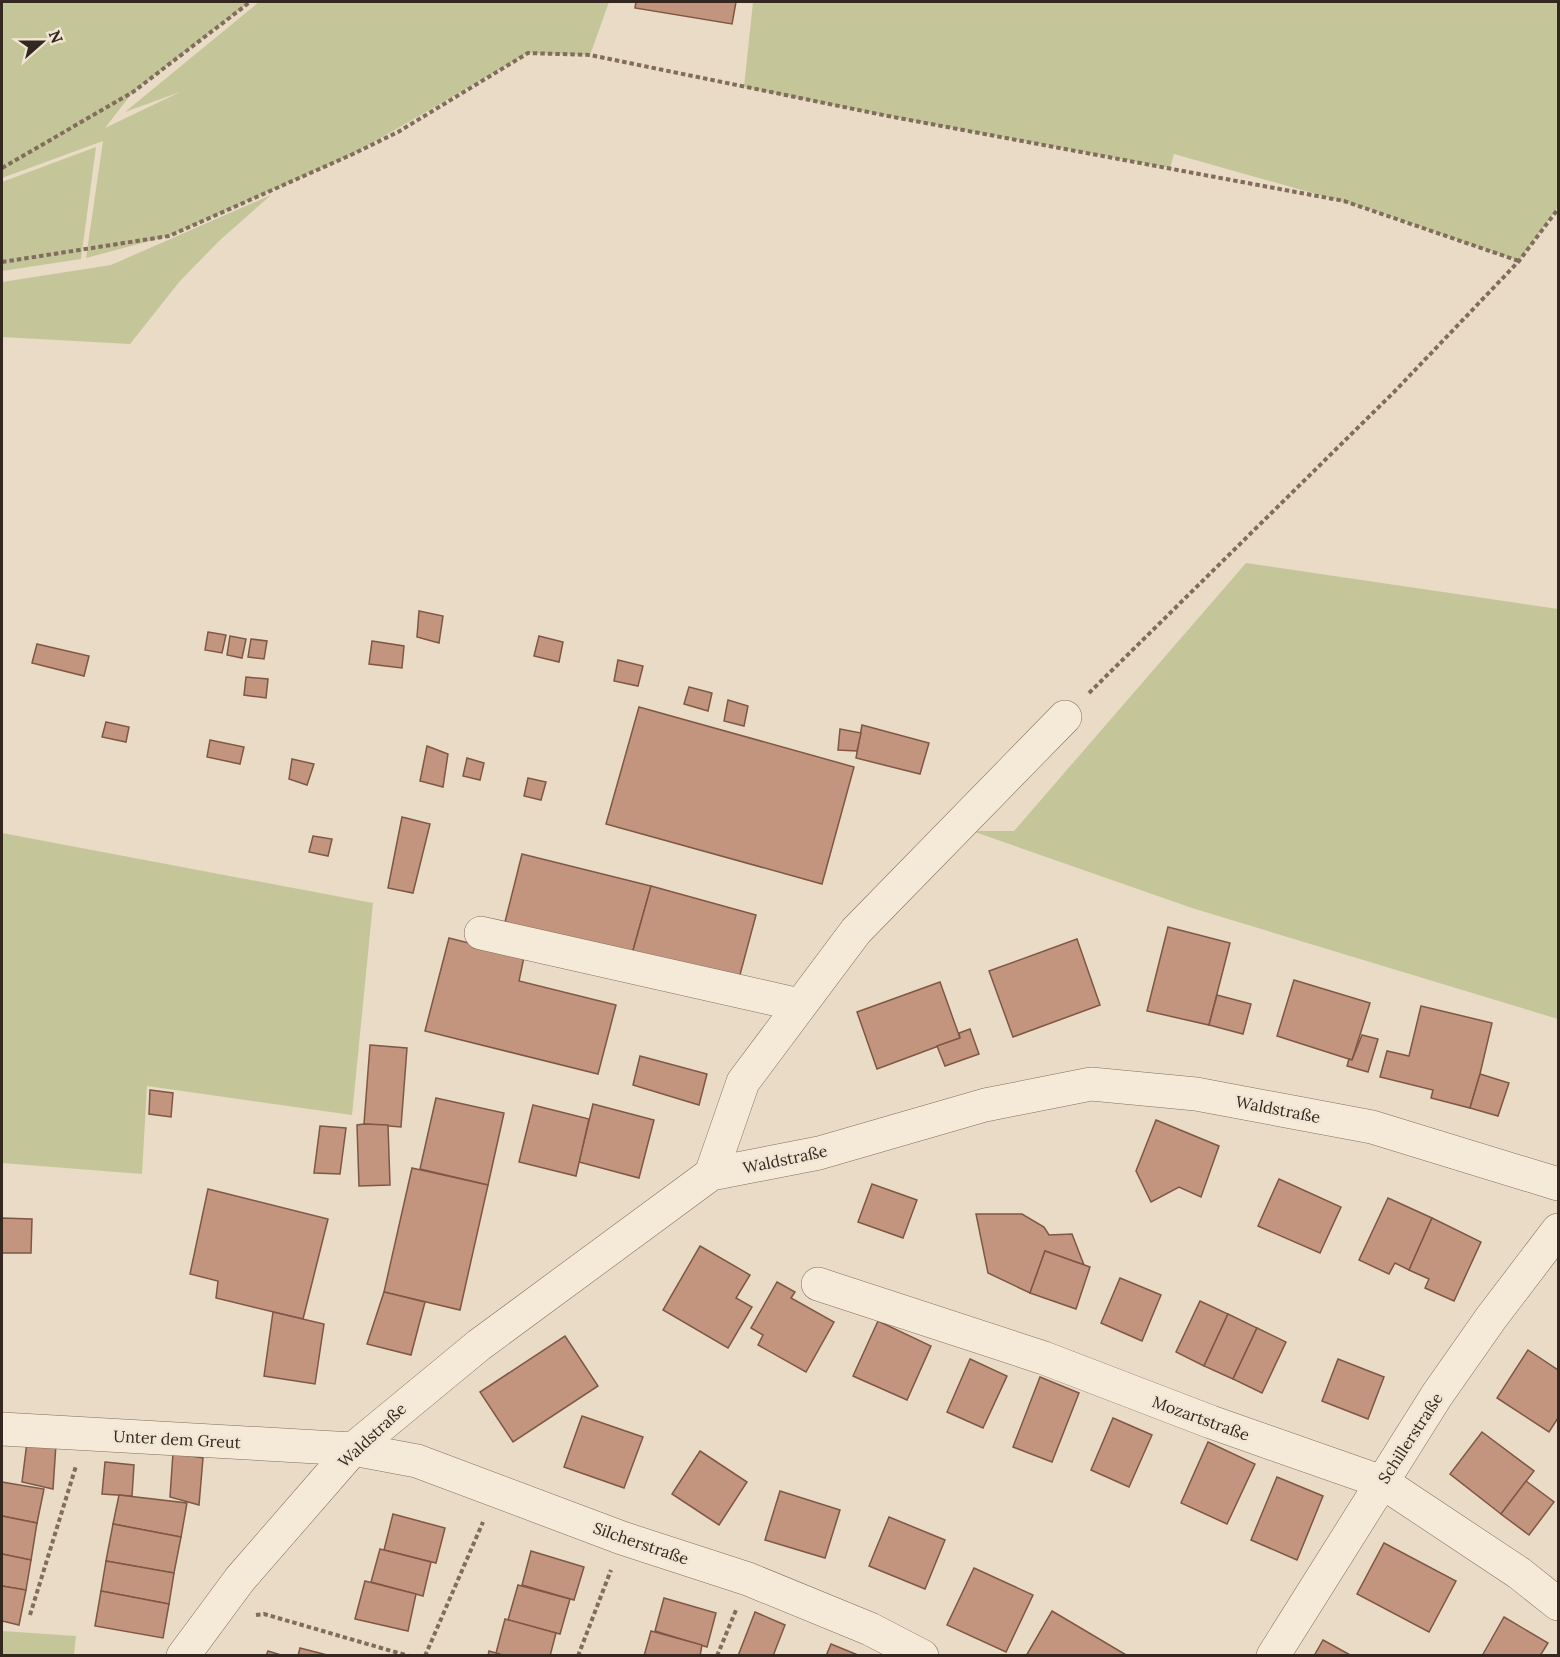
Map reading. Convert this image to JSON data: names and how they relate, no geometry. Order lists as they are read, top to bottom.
{
  "streets": {
    "street": [
      "Waldstraße",
      "Mozartstraße",
      "Schillerstraße",
      "Unter dem Greut",
      "Silcherstraße"
    ]
  },
  "crossings": [
    ["Waldstraße", "Unter dem Greut"],
    ["Waldstraße", "Silcherstraße"],
    ["Mozartstraße", "Schillerstraße"],
    ["Unter dem Greut", "Silcherstraße"]
  ],
  "north": "right"
}
